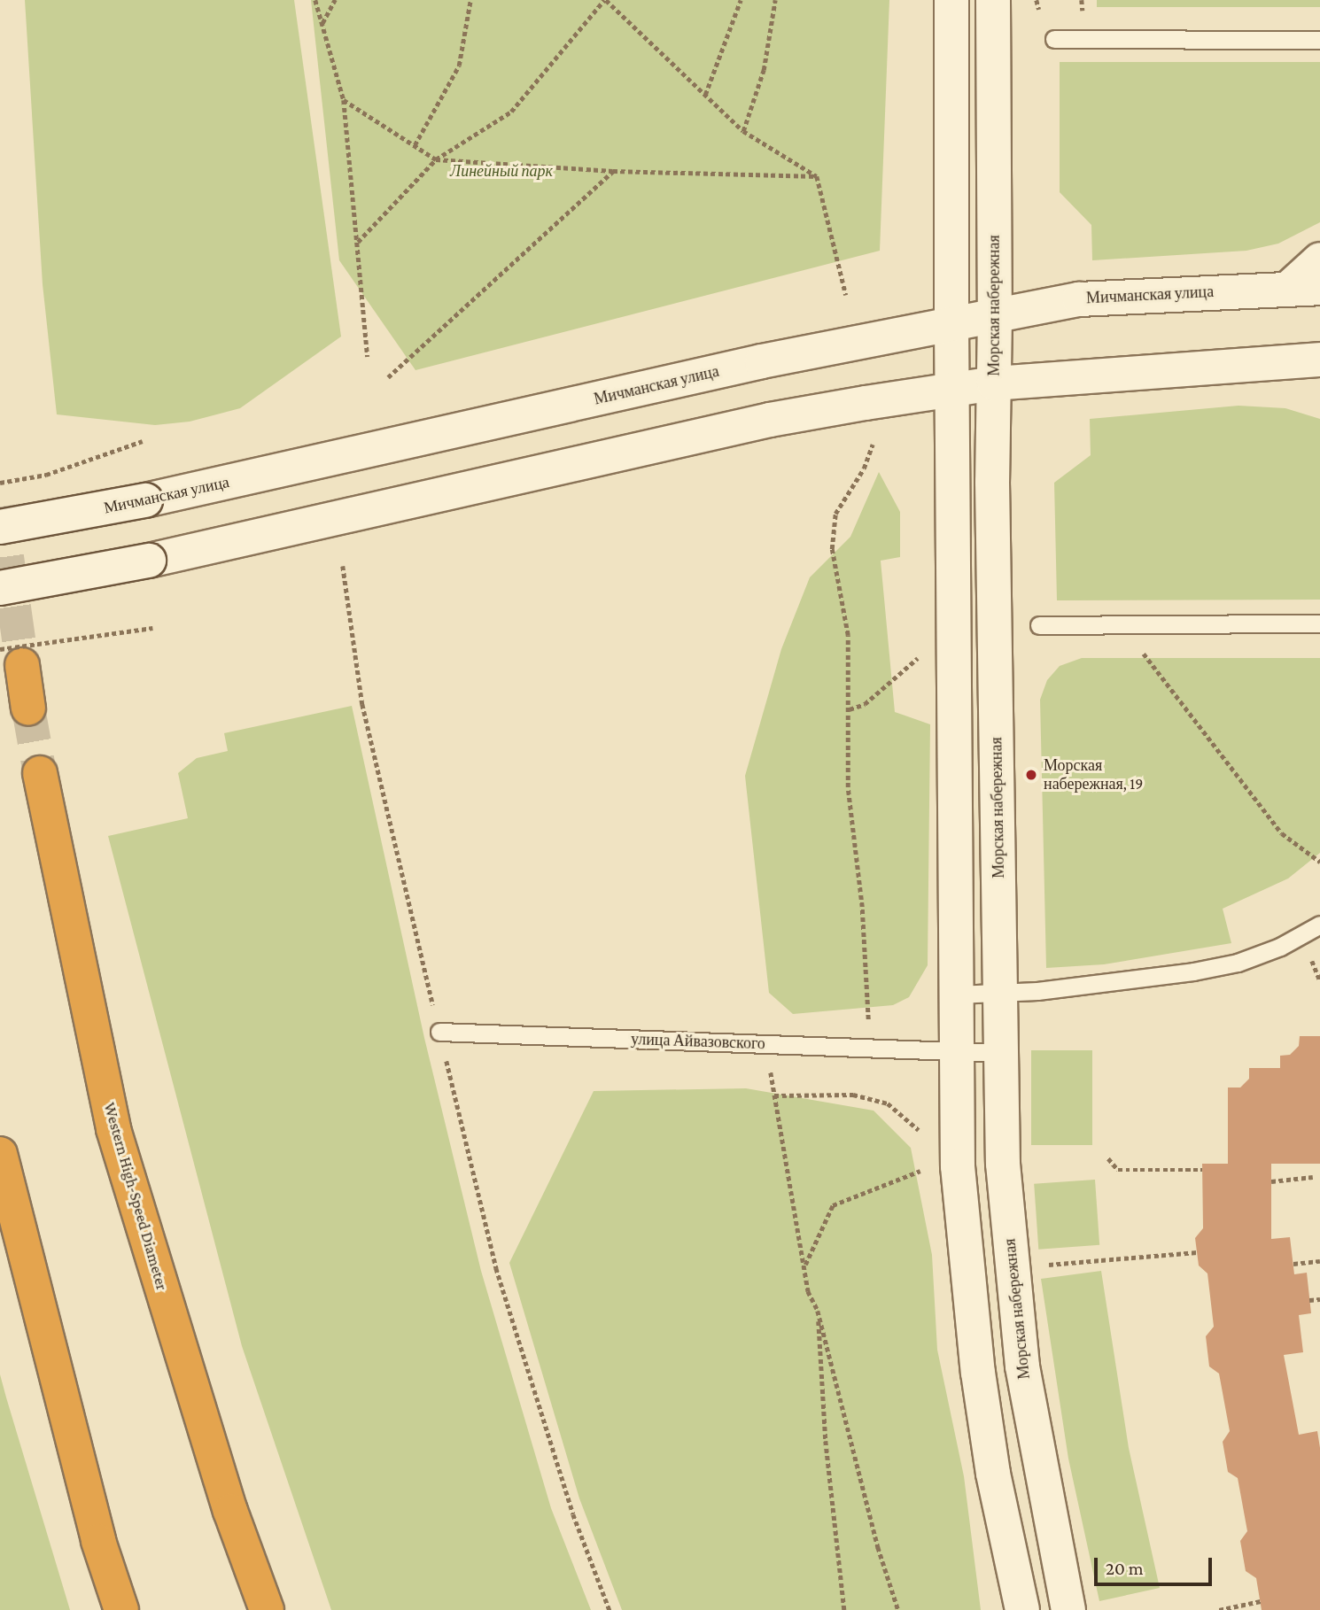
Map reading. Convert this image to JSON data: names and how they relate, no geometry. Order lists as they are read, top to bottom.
{
  "streets": {
    "highway": ["Western High-Speed Diameter"],
    "street": ["Мичманская улица", "Морская набережная"],
    "lane": ["улица Айвазовского"]
  },
  "crossings": [
    ["Мичманская улица", "Морская набережная"],
    ["Морская набережная", "улица Айвазовского"]
  ],
  "parks": ["Линейный парк"],
  "places": ["Морская набережная, 19"],
  "scale_bar": "20 m"
}
